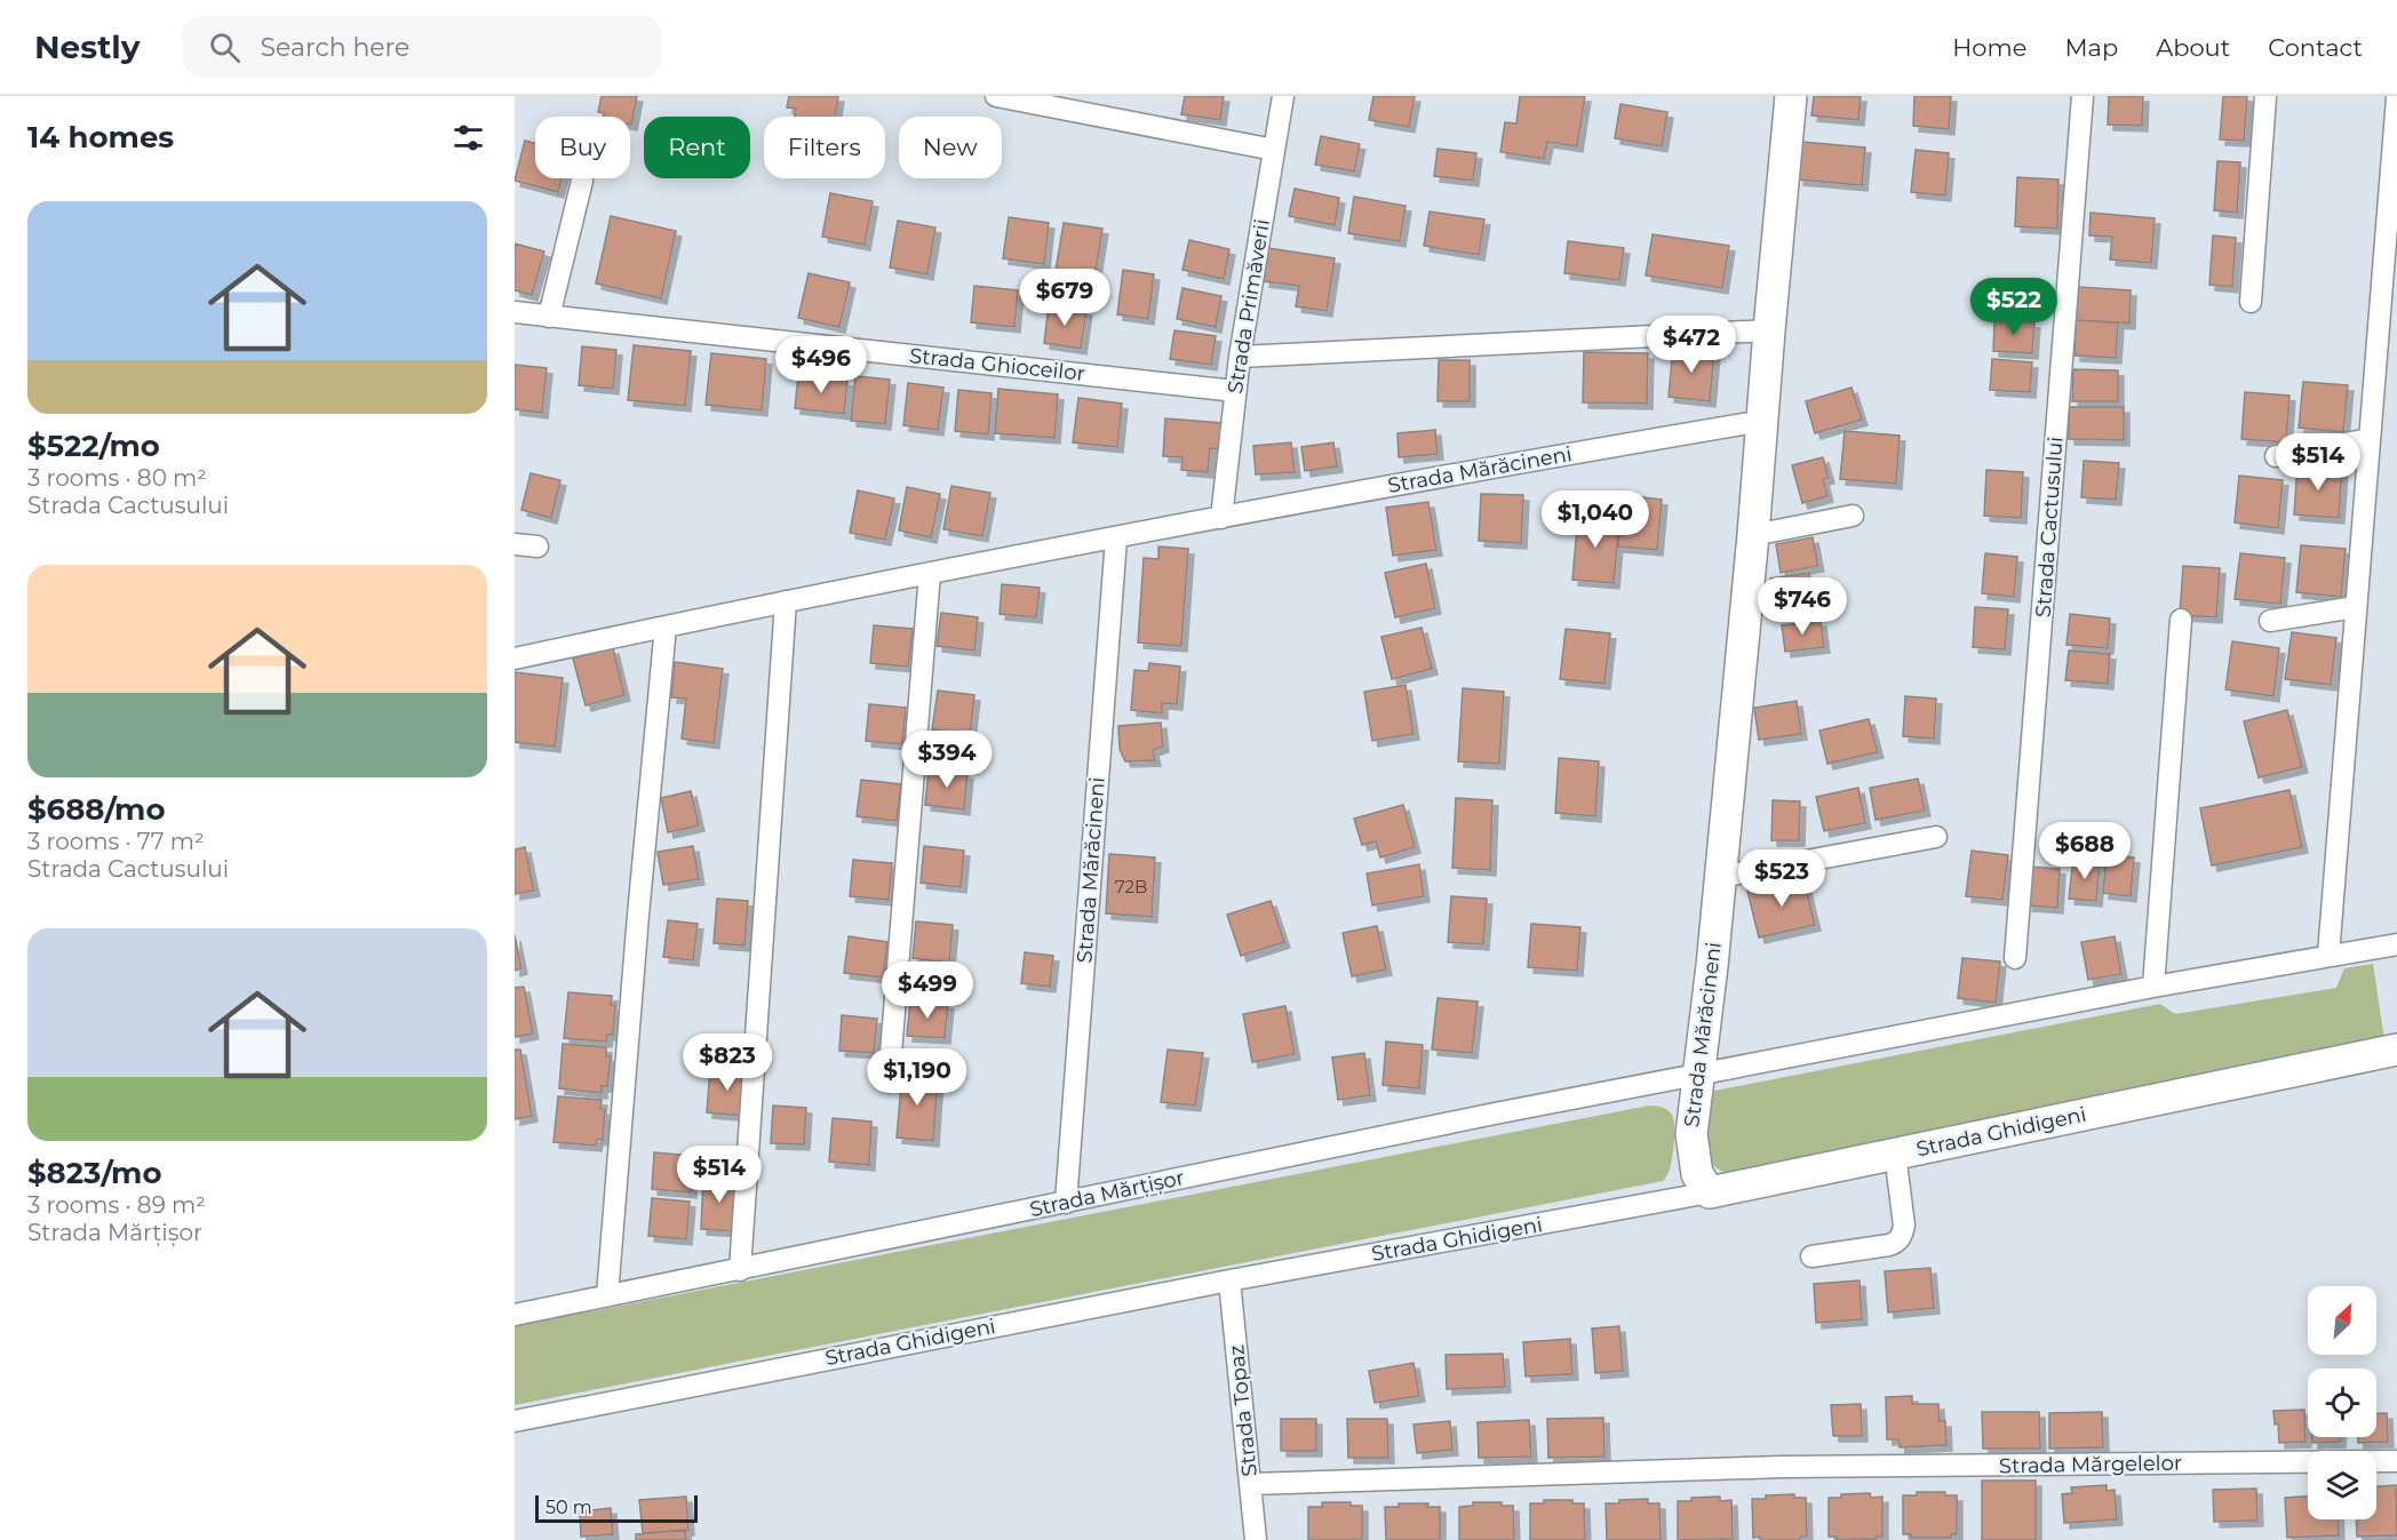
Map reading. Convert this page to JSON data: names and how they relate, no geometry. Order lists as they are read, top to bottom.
{
  "streets": {
    "street": [
      "Strada Primăverii",
      "Strada Ghioceilor",
      "Strada Mărăcineni",
      "Strada Cactusului",
      "Strada Ghidigeni",
      "Strada Mărțișor",
      "Strada Topaz",
      "Strada Mărgelelor"
    ]
  },
  "crossings": [
    ["Strada Primăverii", "Strada Ghioceilor"],
    ["Strada Primăverii", "Strada Mărăcineni"],
    ["Strada Mărăcineni", "Strada Ghidigeni"],
    ["Strada Mărăcineni", "Strada Mărțișor"],
    ["Strada Ghidigeni", "Strada Topaz"],
    ["Strada Topaz", "Strada Mărgelelor"]
  ],
  "house_numbers": ["72B"],
  "scale_bar": "50 m",
  "north": "top right",
  "page": {
    "header": "Nestly",
    "search": "Search here",
    "nav": [
      "Home",
      "Map",
      "About",
      "Contact"
    ],
    "heading": "14 homes",
    "chip": [
      "Buy",
      "Rent",
      "Filters",
      "New"
    ],
    "list": [
      {
        "name": "$522/mo",
        "note": "3 rooms · 80 m² · Strada Cactusului"
      },
      {
        "name": "$688/mo",
        "note": "3 rooms · 77 m² · Strada Cactusului"
      },
      {
        "name": "$823/mo",
        "note": "3 rooms · 89 m² · Strada Mărțișor"
      }
    ],
    "price": [
      "$679",
      "$522",
      "$472",
      "$496",
      "$514",
      "$1,040",
      "$746",
      "$394",
      "$688",
      "$523",
      "$499",
      "$823",
      "$1,190",
      "$514"
    ],
    "scale": "50 m"
  }
}
